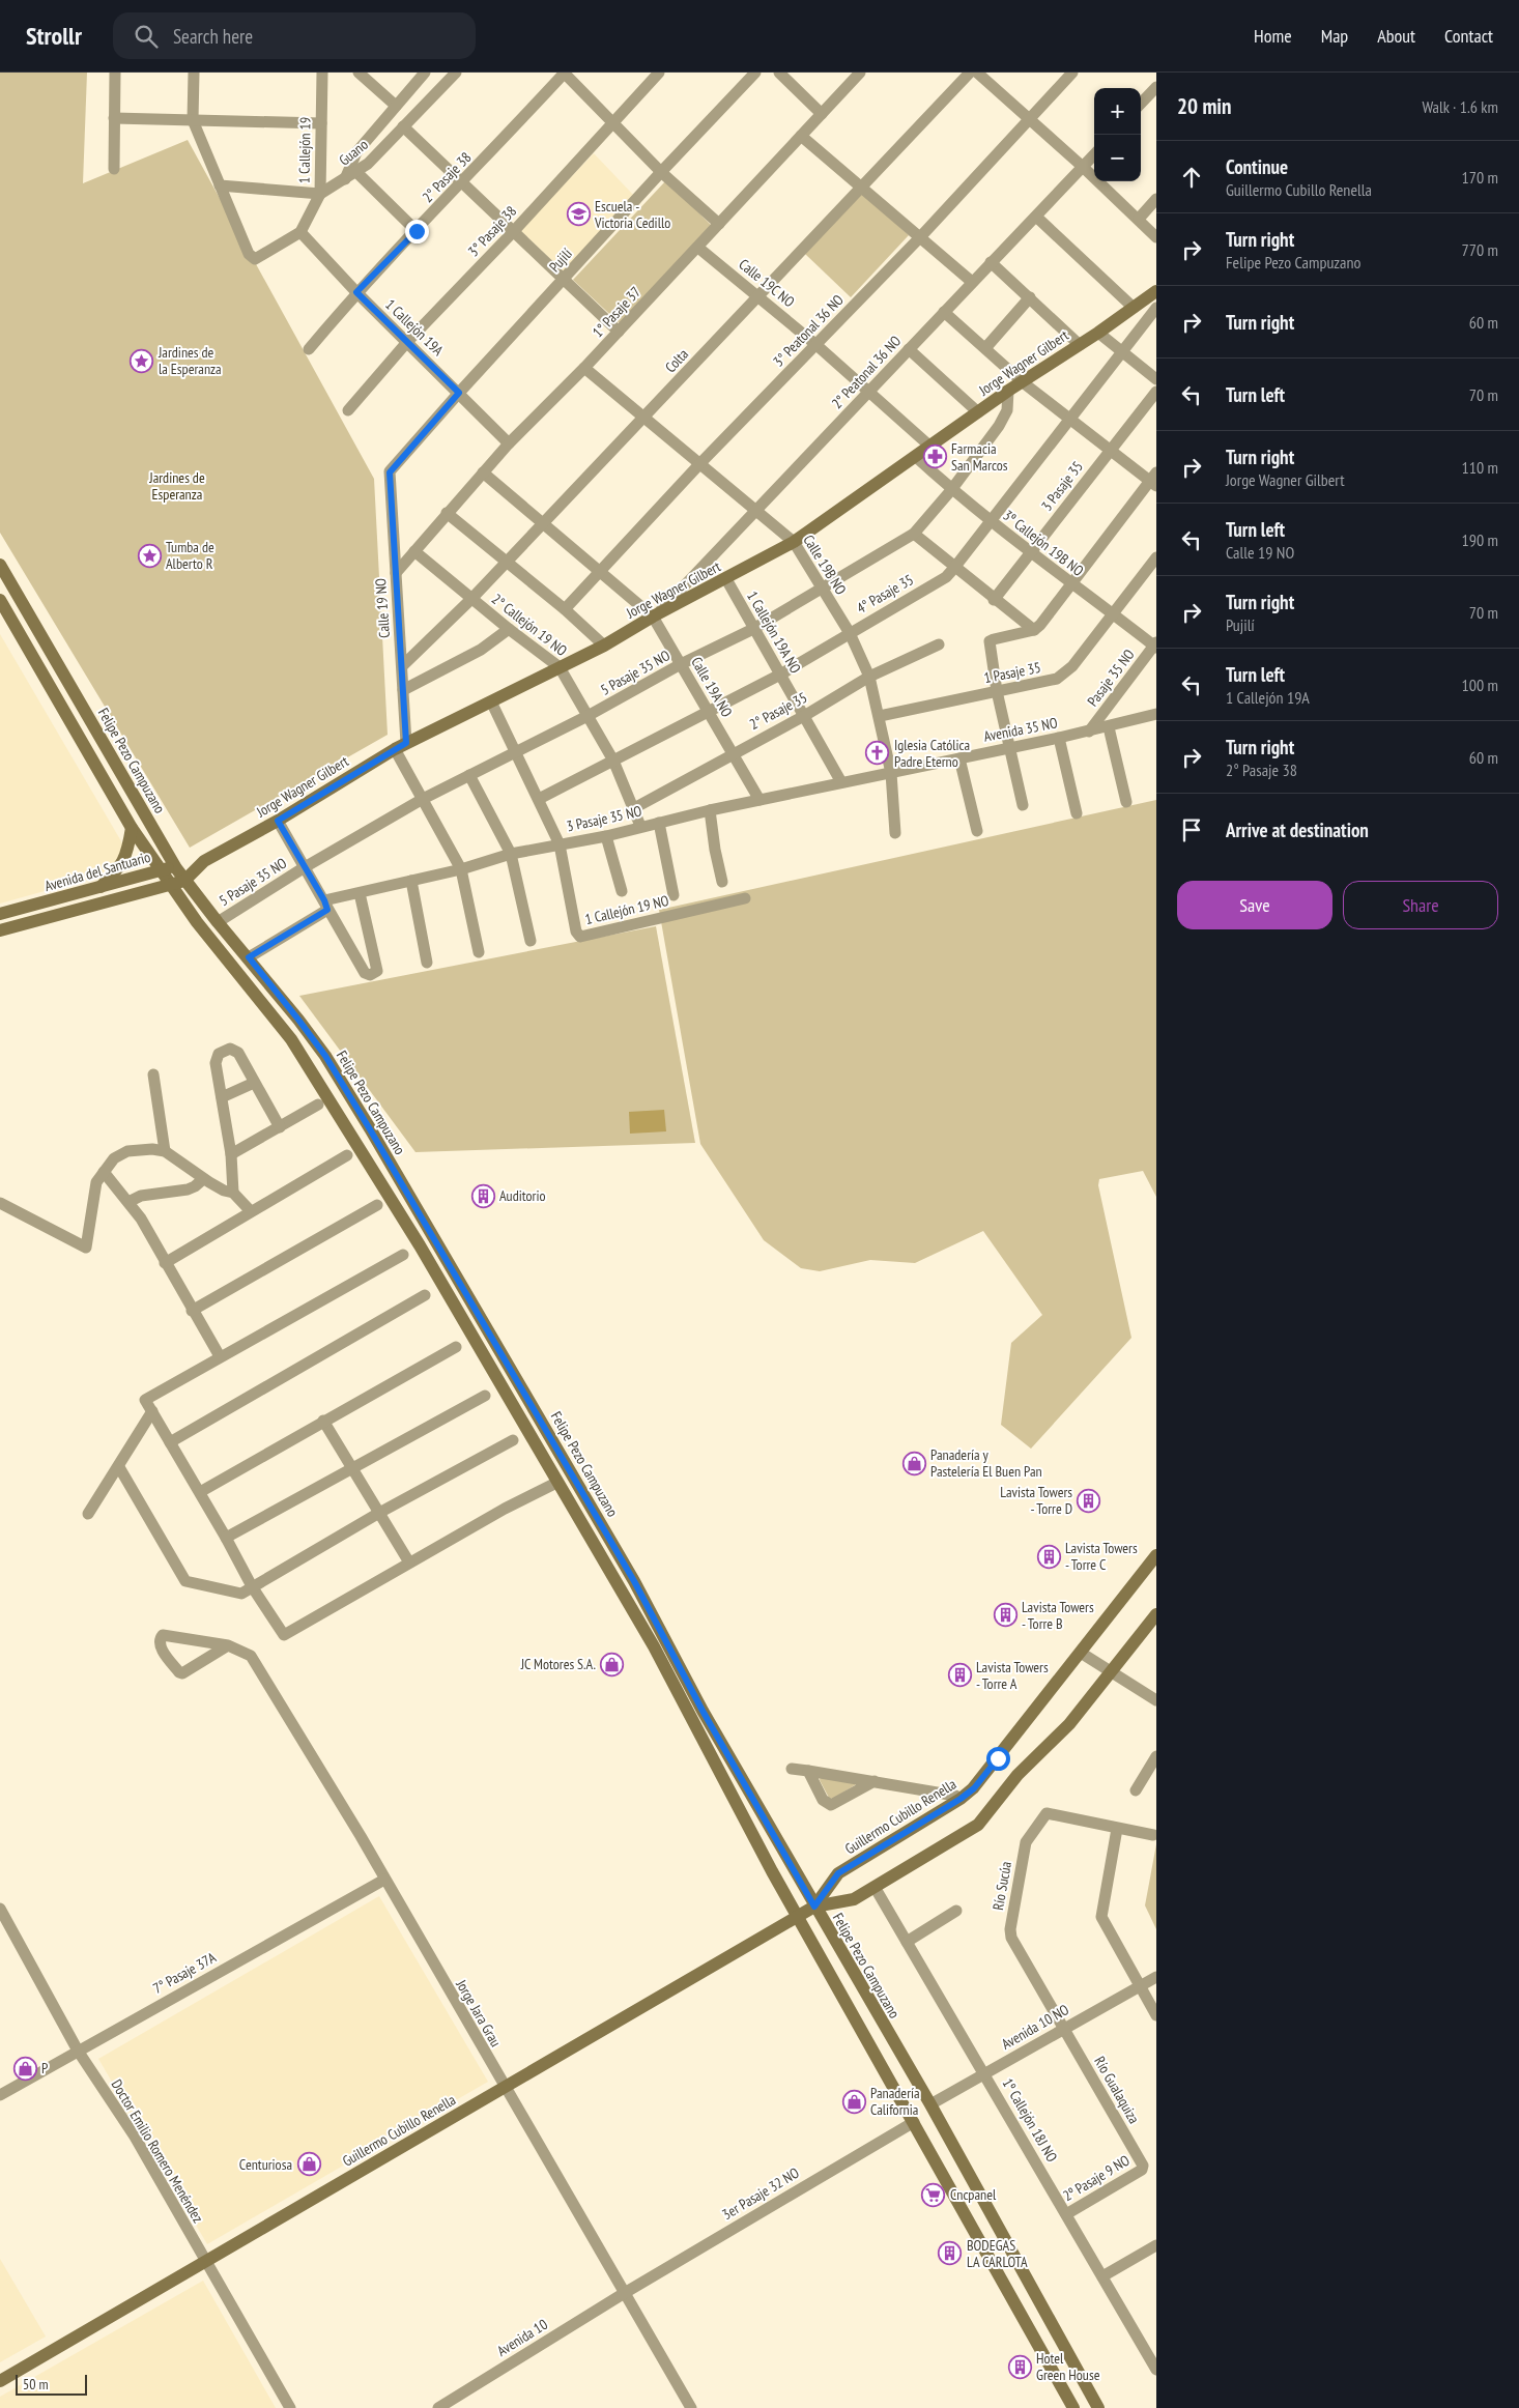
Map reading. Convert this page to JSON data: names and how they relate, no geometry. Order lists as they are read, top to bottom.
{
  "streets": {
    "main road": [
      "Jorge Wagner Gilbert",
      "Felipe Pezo Campuzano",
      "Avenida del Santuario",
      "Guillermo Cubillo Renella"
    ],
    "street": [
      "1 Callejón 19",
      "Guano",
      "2° Pasaje 38",
      "3° Pasaje 38",
      "Pujilí",
      "Calle 19C NO",
      "1° Pasaje 37",
      "1 Callejón 19A",
      "3° Peatonal 36 NO",
      "Colta",
      "2° Peatonal 36 NO",
      "3 Pasaje 35",
      "3º Callejón 19B NO",
      "Calle 19B NO",
      "4° Pasaje 35",
      "Calle 19 NO",
      "2° Callejón 19 NO",
      "1 Callejón 19A NO",
      "5 Pasaje 35 NO",
      "1 Pasaje 35",
      "Pasaje 35 NO",
      "Calle 19A NO",
      "2° Pasaje 35",
      "Avenida 35 NO",
      "3 Pasaje 35 NO",
      "1 Callejón 19 NO",
      "Río Sucúa",
      "7° Pasaje 37A",
      "Jorge Jara Grau",
      "Avenida 10 NO",
      "Río Gualaquiza",
      "1º Callejón 18J NO",
      "Doctor Emilio Romero Menéndez",
      "2º Pasaje 9 NO",
      "3er Pasaje 32 NO",
      "Avenida 10"
    ]
  },
  "crossings": [
    ["1 Callejón 19", "1 Callejón 19A"],
    ["2° Pasaje 38", "1 Callejón 19A"],
    ["3° Pasaje 38", "1 Callejón 19A"],
    ["Pujilí", "1 Callejón 19A"],
    ["Pujilí", "Calle 19 NO"],
    ["Calle 19C NO", "1° Pasaje 37"],
    ["Calle 19C NO", "3° Peatonal 36 NO"],
    ["Calle 19C NO", "Colta"],
    ["Calle 19C NO", "Jorge Wagner Gilbert"],
    ["Calle 19C NO", "2° Peatonal 36 NO"],
    ["1° Pasaje 37", "1 Callejón 19A"],
    ["1° Pasaje 37", "Calle 19B NO"],
    ["1° Pasaje 37", "Calle 19 NO"],
    ["1° Pasaje 37", "2° Callejón 19 NO"],
    ["3° Peatonal 36 NO", "Calle 19B NO"],
    ["Colta", "Calle 19B NO"],
    ["Colta", "Calle 19 NO"],
    ["Colta", "2° Callejón 19 NO"],
    ["Jorge Wagner Gilbert", "2° Peatonal 36 NO"],
    ["Jorge Wagner Gilbert", "3º Callejón 19B NO"],
    ["Jorge Wagner Gilbert", "Calle 19B NO"],
    ["Jorge Wagner Gilbert", "Calle 19 NO"],
    ["Jorge Wagner Gilbert", "2° Callejón 19 NO"],
    ["Jorge Wagner Gilbert", "1 Callejón 19A NO"],
    ["Jorge Wagner Gilbert", "5 Pasaje 35 NO"],
    ["Jorge Wagner Gilbert", "Calle 19A NO"],
    ["Jorge Wagner Gilbert", "Felipe Pezo Campuzano"],
    ["Jorge Wagner Gilbert", "Avenida del Santuario"],
    ["Jorge Wagner Gilbert", "1 Callejón 19 NO"],
    ["2° Peatonal 36 NO", "Calle 19B NO"],
    ["2° Peatonal 36 NO", "Calle 19A NO"],
    ["3 Pasaje 35", "3º Callejón 19B NO"],
    ["3º Callejón 19B NO", "4° Pasaje 35"],
    ["3º Callejón 19B NO", "5 Pasaje 35 NO"],
    ["3º Callejón 19B NO", "1 Pasaje 35"],
    ["3º Callejón 19B NO", "Pasaje 35 NO"],
    ["Calle 19B NO", "4° Pasaje 35"],
    ["Calle 19B NO", "5 Pasaje 35 NO"],
    ["Calle 19B NO", "1 Pasaje 35"],
    ["Calle 19B NO", "2° Pasaje 35"],
    ["Calle 19B NO", "Avenida 35 NO"],
    ["Calle 19B NO", "3 Pasaje 35 NO"],
    ["4° Pasaje 35", "2° Callejón 19 NO"],
    ["4° Pasaje 35", "1 Callejón 19A NO"],
    ["4° Pasaje 35", "Calle 19A NO"],
    ["4° Pasaje 35", "1 Callejón 19 NO"],
    ["Calle 19 NO", "5 Pasaje 35 NO"],
    ["Calle 19 NO", "3 Pasaje 35 NO"],
    ["2° Callejón 19 NO", "5 Pasaje 35 NO"],
    ["2° Callejón 19 NO", "2° Pasaje 35"],
    ["2° Callejón 19 NO", "3 Pasaje 35 NO"],
    ["1 Callejón 19A NO", "5 Pasaje 35 NO"],
    ["1 Callejón 19A NO", "2° Pasaje 35"],
    ["1 Callejón 19A NO", "3 Pasaje 35 NO"],
    ["5 Pasaje 35 NO", "Calle 19A NO"],
    ["5 Pasaje 35 NO", "Felipe Pezo Campuzano"],
    ["5 Pasaje 35 NO", "1 Callejón 19 NO"],
    ["Pasaje 35 NO", "Avenida 35 NO"],
    ["Calle 19A NO", "2° Pasaje 35"],
    ["Calle 19A NO", "3 Pasaje 35 NO"],
    ["Avenida 35 NO", "3 Pasaje 35 NO"],
    ["Felipe Pezo Campuzano", "3 Pasaje 35 NO"],
    ["Felipe Pezo Campuzano", "Avenida del Santuario"],
    ["Felipe Pezo Campuzano", "Guillermo Cubillo Renella"],
    ["Felipe Pezo Campuzano", "Avenida 10 NO"],
    ["3 Pasaje 35 NO", "1 Callejón 19 NO"],
    ["Guillermo Cubillo Renella", "Jorge Jara Grau"],
    ["Guillermo Cubillo Renella", "1º Callejón 18J NO"],
    ["Guillermo Cubillo Renella", "Doctor Emilio Romero Menéndez"],
    ["Río Sucúa", "Avenida 10 NO"],
    ["Río Sucúa", "Río Gualaquiza"],
    ["7° Pasaje 37A", "Jorge Jara Grau"],
    ["7° Pasaje 37A", "Doctor Emilio Romero Menéndez"],
    ["Jorge Jara Grau", "3er Pasaje 32 NO"],
    ["Jorge Jara Grau", "Avenida 10"],
    ["Avenida 10 NO", "Río Gualaquiza"],
    ["Avenida 10 NO", "1º Callejón 18J NO"],
    ["Río Gualaquiza", "2º Pasaje 9 NO"],
    ["1º Callejón 18J NO", "2º Pasaje 9 NO"],
    ["3er Pasaje 32 NO", "Avenida 10"]
  ],
  "parks": ["Jardines de Esperanza"],
  "places": {
    "school or university": ["Escuela - Victoria Cedillo"],
    "place": ["Jardines de la Esperanza", "Tumba de Alberto R"],
    "pharmacy": ["Farmacia San Marcos"],
    "church": ["Iglesia Católica Padre Eterno"],
    "building": [
      "Auditorio",
      "Lavista Towers - Torre D",
      "Lavista Towers - Torre C",
      "Lavista Towers - Torre B",
      "Lavista Towers - Torre A",
      "BODEGAS LA CARLOTA",
      "Hotel Green House"
    ],
    "shop": [
      "Panadería y Pastelería El Buen Pan",
      "JC Motores S.A.",
      "P",
      "Panadería California",
      "Centuriosa"
    ],
    "supermarket": ["Cncpanel"]
  },
  "scale_bar": "50 m",
  "page": {
    "header": "Strollr",
    "search": "Search here",
    "nav": [
      "Home",
      "Map",
      "About",
      "Contact"
    ],
    "heading": ["20 min", "Walk · 1.6 km"],
    "map_buttons": ["+", "−"],
    "list": [
      ["Continue", "Guillermo Cubillo Renella", "170 m"],
      ["Turn right", "Felipe Pezo Campuzano", "770 m"],
      ["Turn right", "60 m"],
      ["Turn left", "70 m"],
      ["Turn right", "Jorge Wagner Gilbert", "110 m"],
      ["Turn left", "Calle 19 NO", "190 m"],
      ["Turn right", "Pujilí", "70 m"],
      ["Turn left", "1 Callejón 19A", "100 m"],
      ["Turn right", "2° Pasaje 38", "60 m"],
      "Arrive at destination"
    ],
    "buttons": ["Save", "Share"],
    "scale": "50 m"
  }
}
